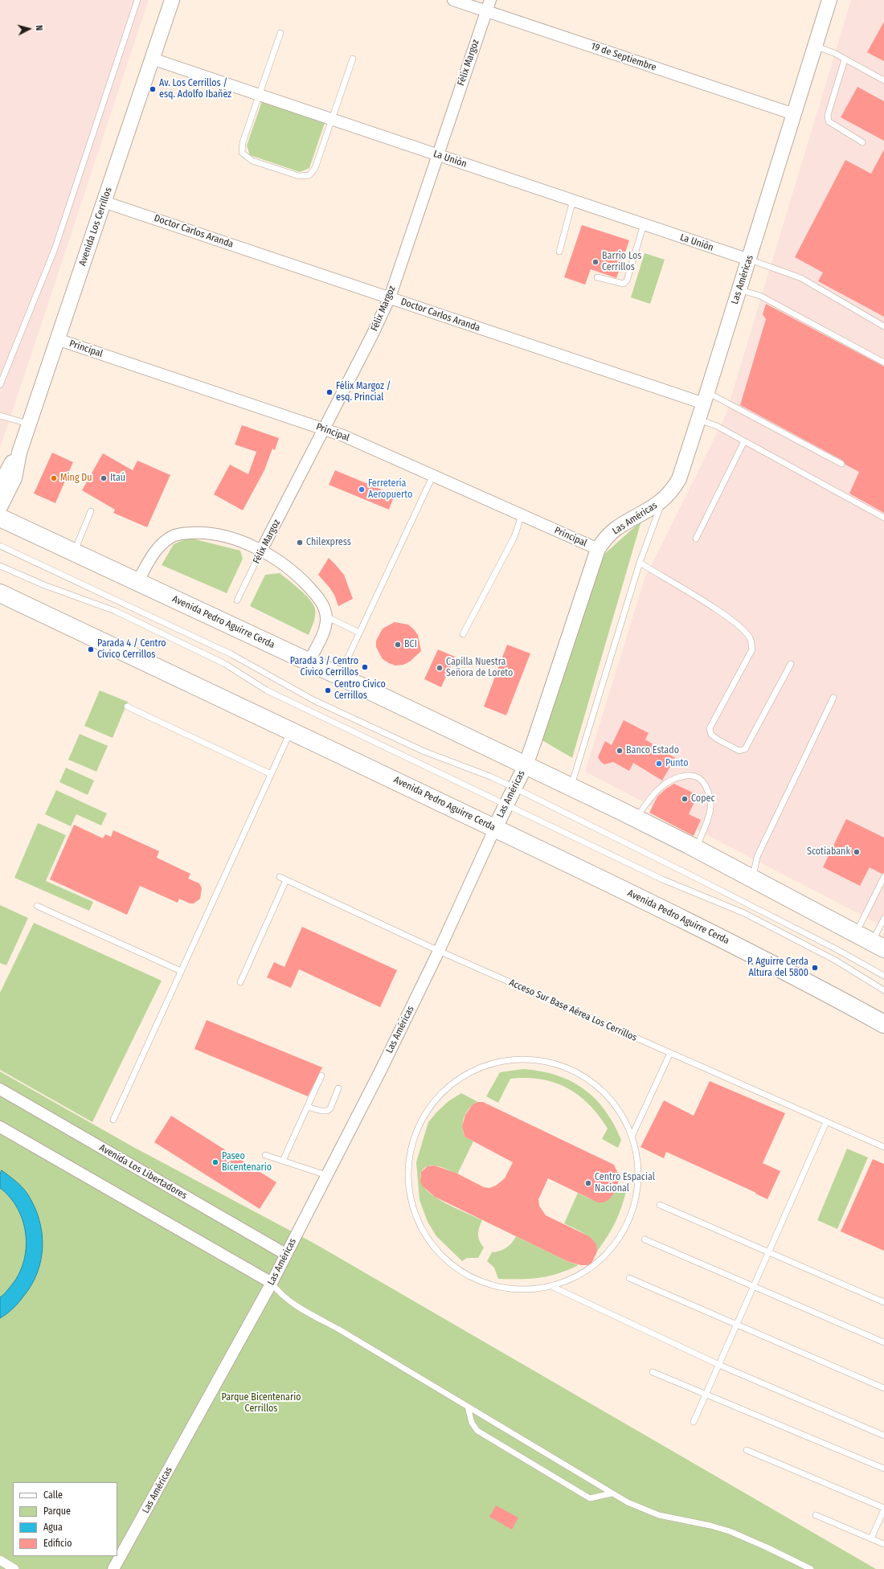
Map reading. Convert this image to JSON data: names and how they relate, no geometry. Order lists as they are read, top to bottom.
{
  "streets": {
    "main road": ["Avenida Pedro Aguirre Cerda"],
    "street": [
      "19 de Septiembre",
      "Félix Margoz",
      "La Unión",
      "Avenida Los Cerrillos",
      "Doctor Carlos Aranda",
      "Las Américas",
      "Principal",
      "Avenida Los Libertadores"
    ],
    "lane": ["Acceso Sur Base Aérea Los Cerrillos"]
  },
  "crossings": [
    ["19 de Septiembre", "Félix Margoz"],
    ["19 de Septiembre", "Las Américas"],
    ["Félix Margoz", "La Unión"],
    ["Félix Margoz", "Doctor Carlos Aranda"],
    ["Félix Margoz", "Principal"],
    ["La Unión", "Avenida Los Cerrillos"],
    ["La Unión", "Las Américas"],
    ["Avenida Los Cerrillos", "Doctor Carlos Aranda"],
    ["Avenida Los Cerrillos", "Principal"],
    ["Doctor Carlos Aranda", "Las Américas"],
    ["Las Américas", "Principal"],
    ["Las Américas", "Avenida Pedro Aguirre Cerda"],
    ["Las Américas", "Acceso Sur Base Aérea Los Cerrillos"],
    ["Las Américas", "Avenida Los Libertadores"]
  ],
  "parks": ["Parque Bicentenario Cerrillos"],
  "places": [
    "Av. Los Cerrillos / esq. Adolfo Ibañez",
    "Barrio Los Cerrillos",
    "Félix Margoz / esq. Princial",
    "Ming Du",
    "Itaú",
    "Ferretería Aeropuerto",
    "Chilexpress",
    "BCI",
    "Parada 4 / Centro Cívico Cerrillos",
    "Parada 3 / Centro Cívico Cerrillos",
    "Capilla Nuestra Señora de Loreto",
    "Centro Cívico Cerrillos",
    "Banco Estado",
    "Punto",
    "Copec",
    "Scotiabank",
    "P. Aguirre Cerda Altura del 5800",
    "Paseo Bicentenario",
    "Centro Espacial Nacional"
  ],
  "legend": [
    "Calle",
    "Parque",
    "Agua",
    "Edificio"
  ],
  "north": "right"
}
